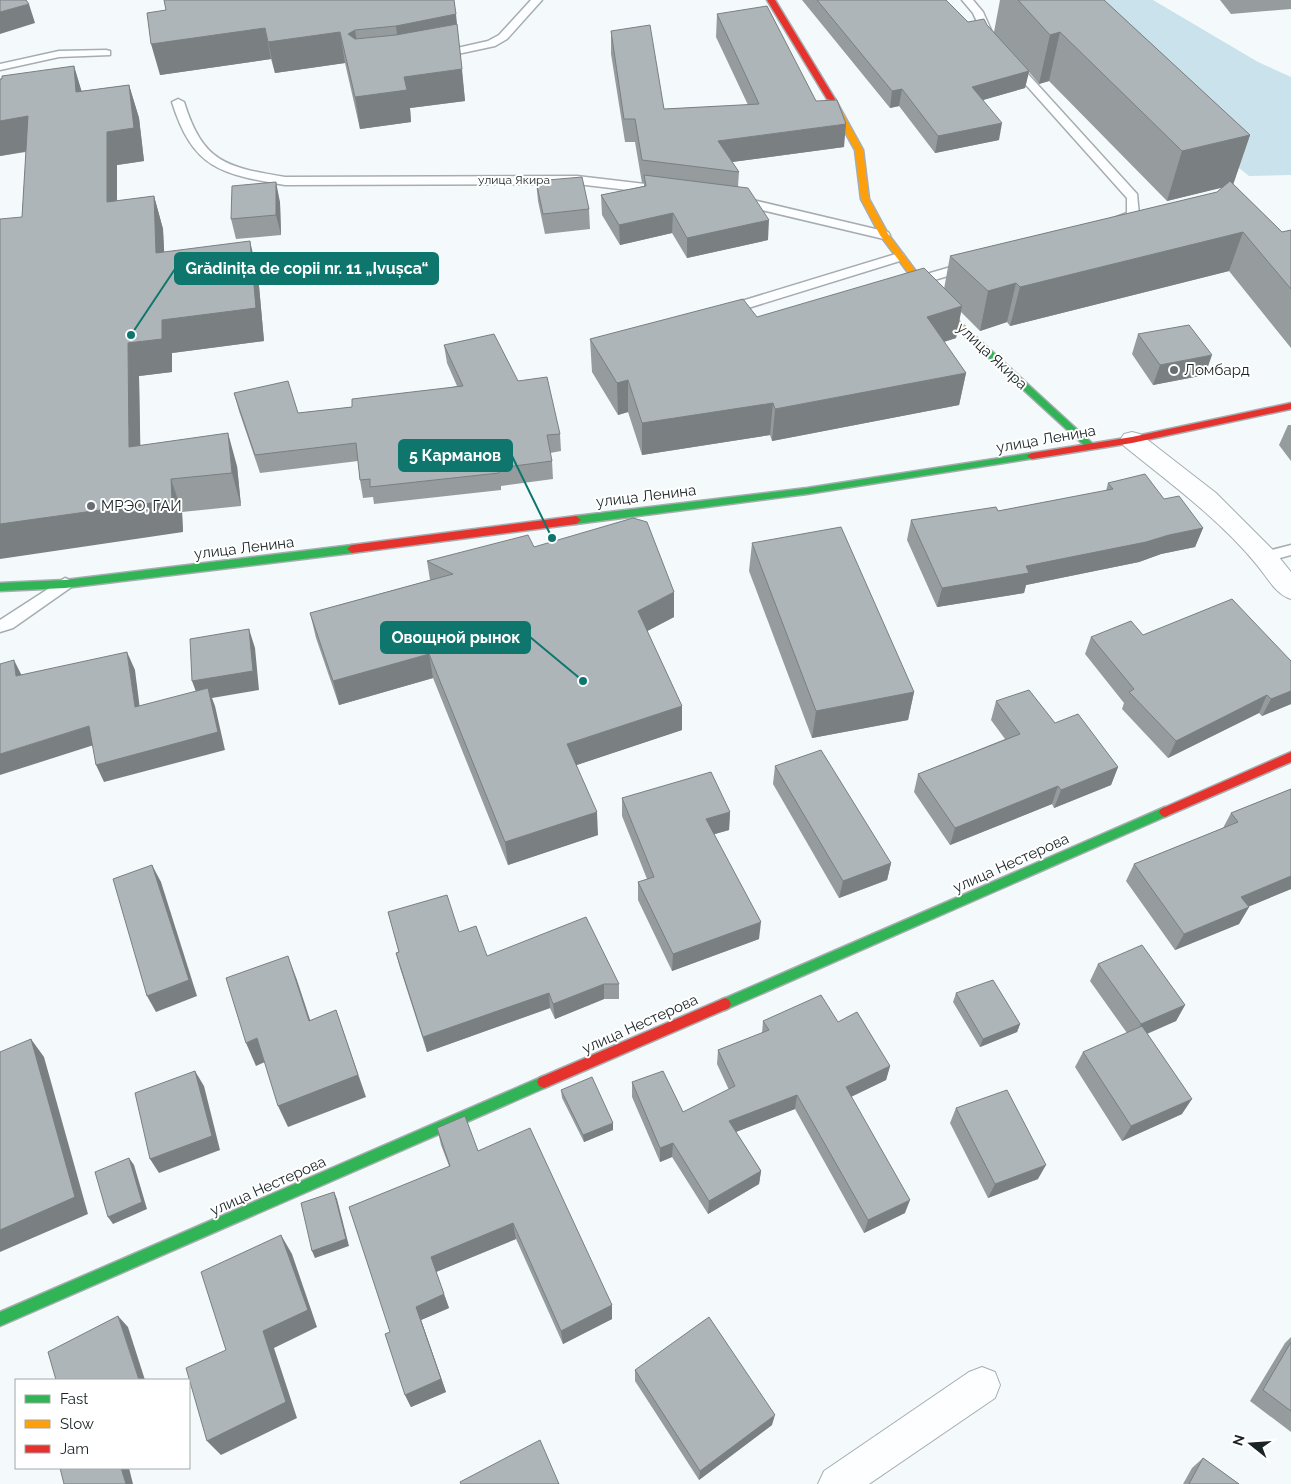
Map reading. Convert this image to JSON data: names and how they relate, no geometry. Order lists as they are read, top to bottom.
{
  "streets": {
    "street": ["улица Якира", "улица Ленина", "улица Нестерова"]
  },
  "crossings": [
    ["улица Якира", "улица Ленина"]
  ],
  "places": [
    "Grădinița de copii nr. 11 „Ivușca“",
    "Ломбард",
    "МРЭО, ГАИ",
    "5 Карманов",
    "Овощной рынок"
  ],
  "legend": ["Fast", "Slow", "Jam"],
  "north": "left"
}
